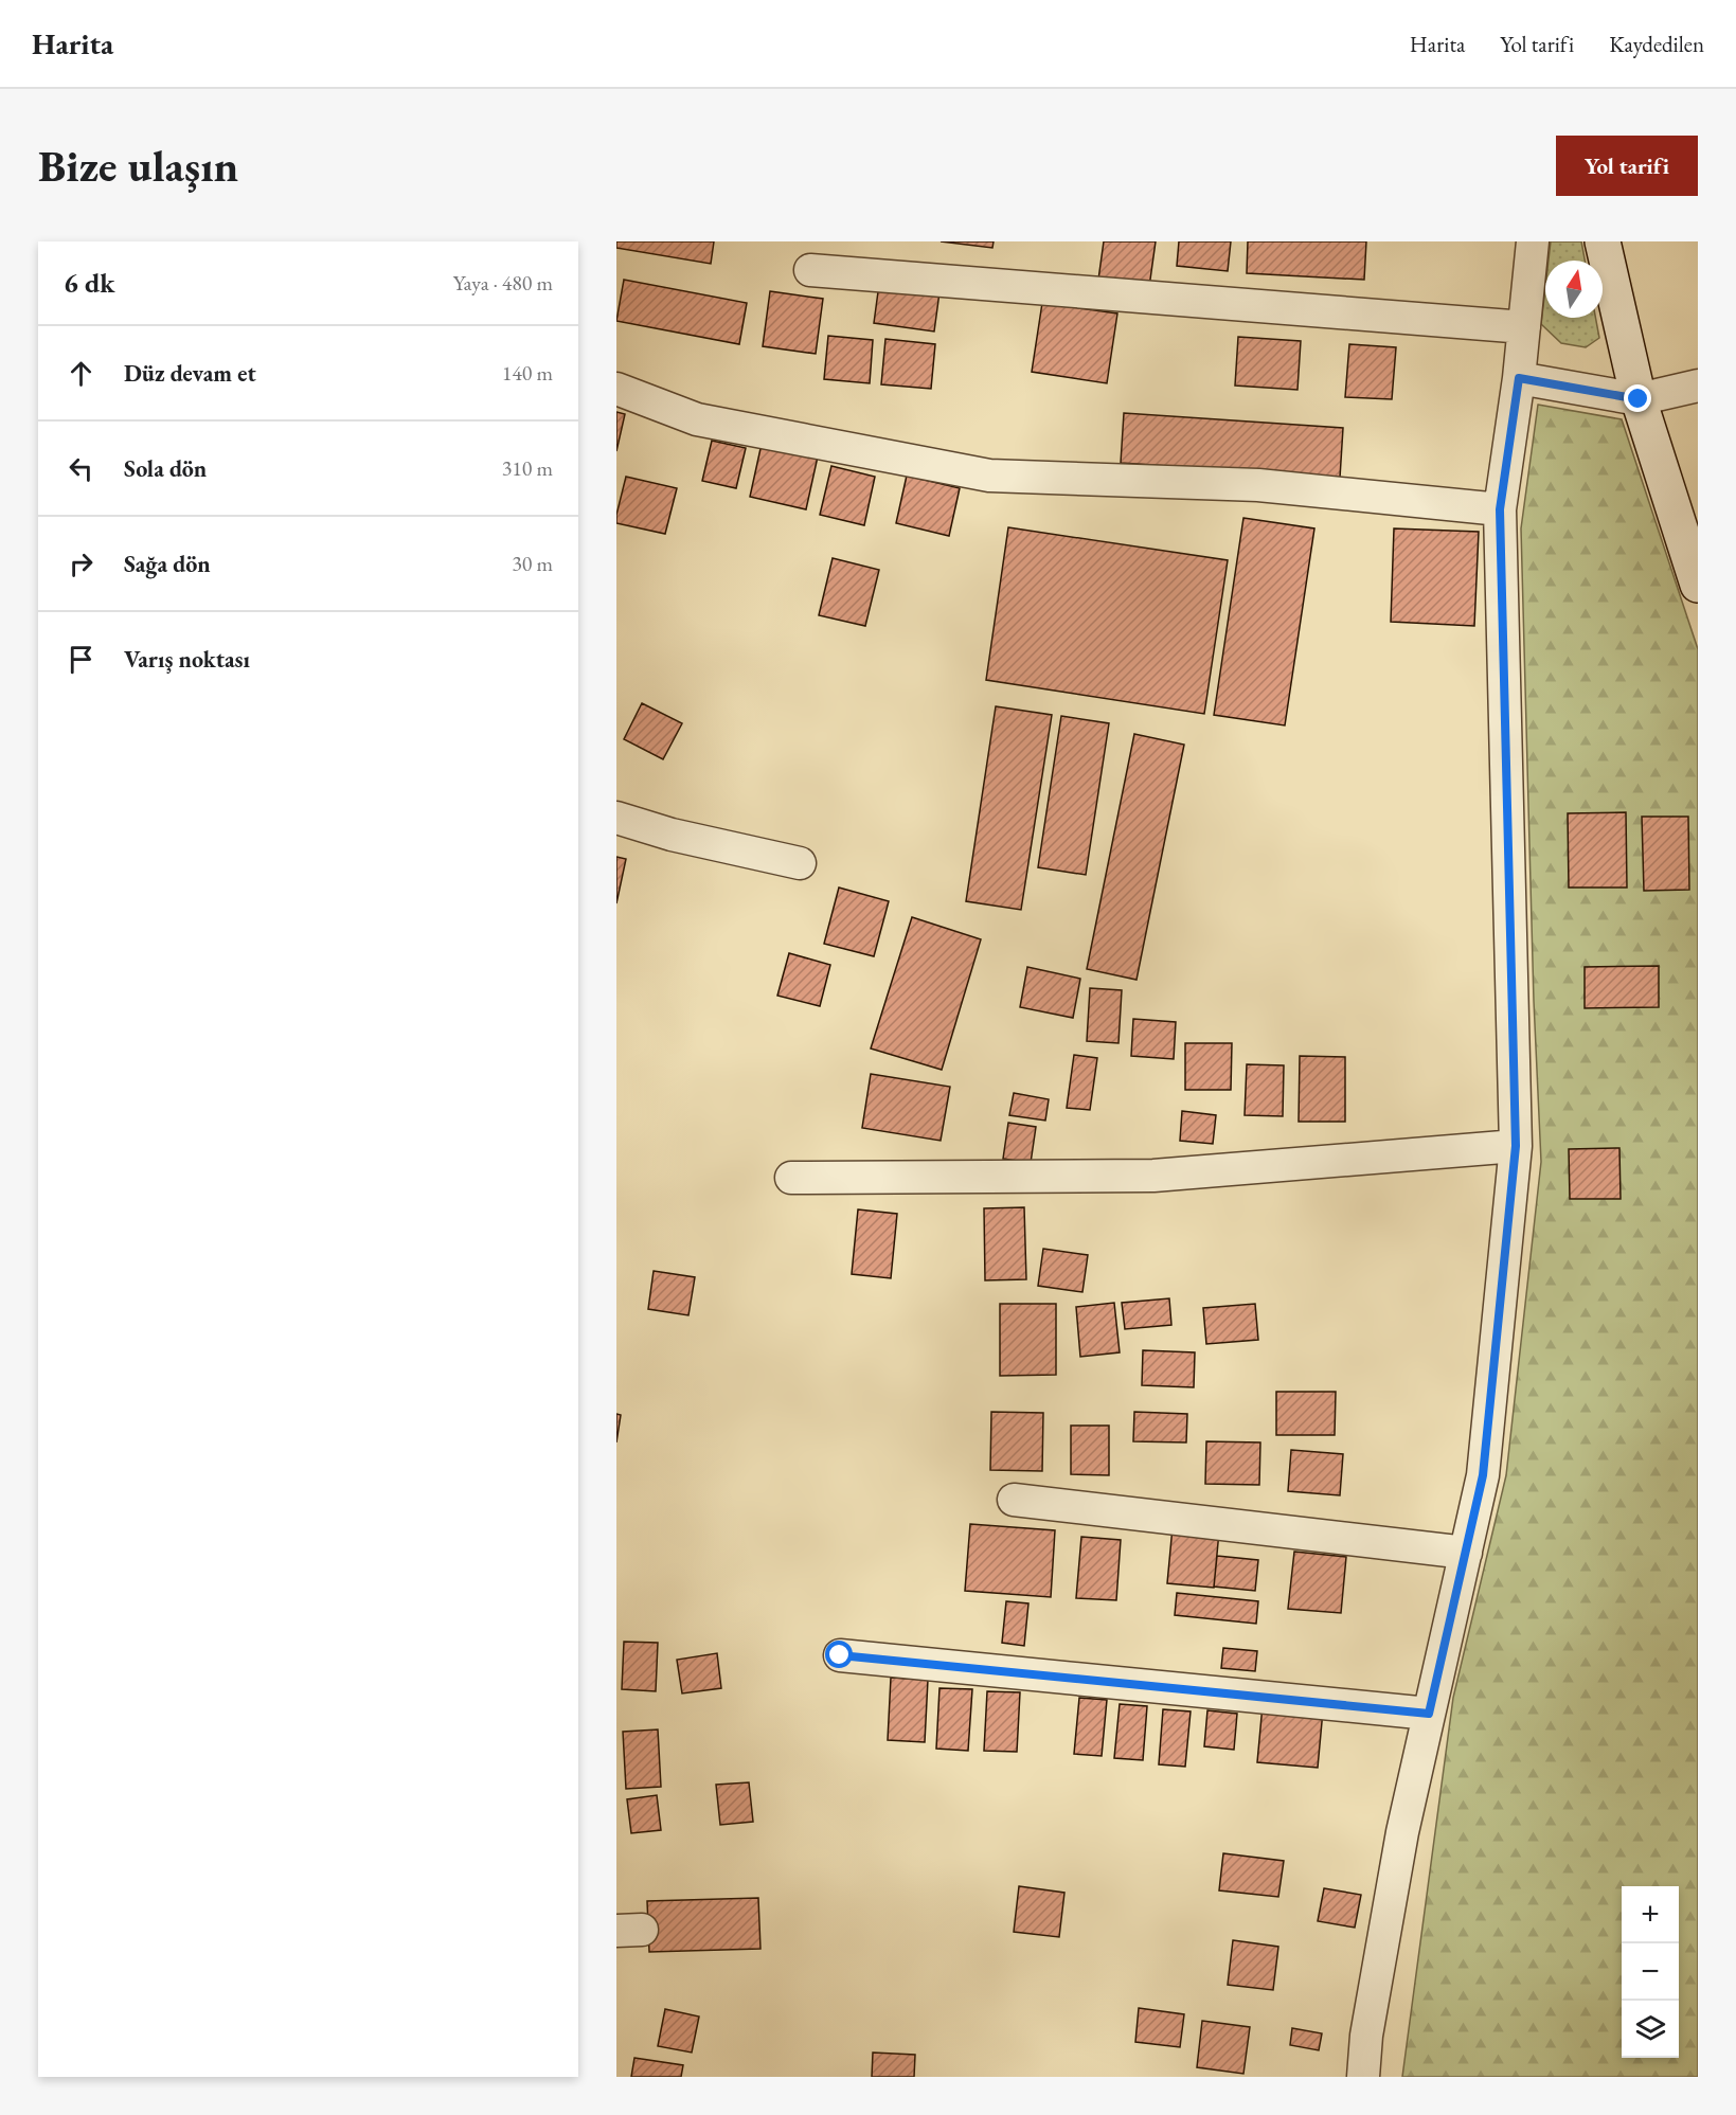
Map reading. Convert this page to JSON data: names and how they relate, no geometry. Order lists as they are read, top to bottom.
{
  "north": "top",
  "page": {
    "header": "Harita",
    "nav": ["Harita", "Yol tarifi", "Kaydedilen"],
    "buttons": "Yol tarifi",
    "title": "Bize ulaşın",
    "heading": ["6 dk", "Yaya · 480 m"],
    "list": [
      ["Düz devam et", "140 m"],
      ["Sola dön", "310 m"],
      ["Sağa dön", "30 m"],
      "Varış noktası"
    ],
    "map_buttons": ["+", "−"]
  }
}
